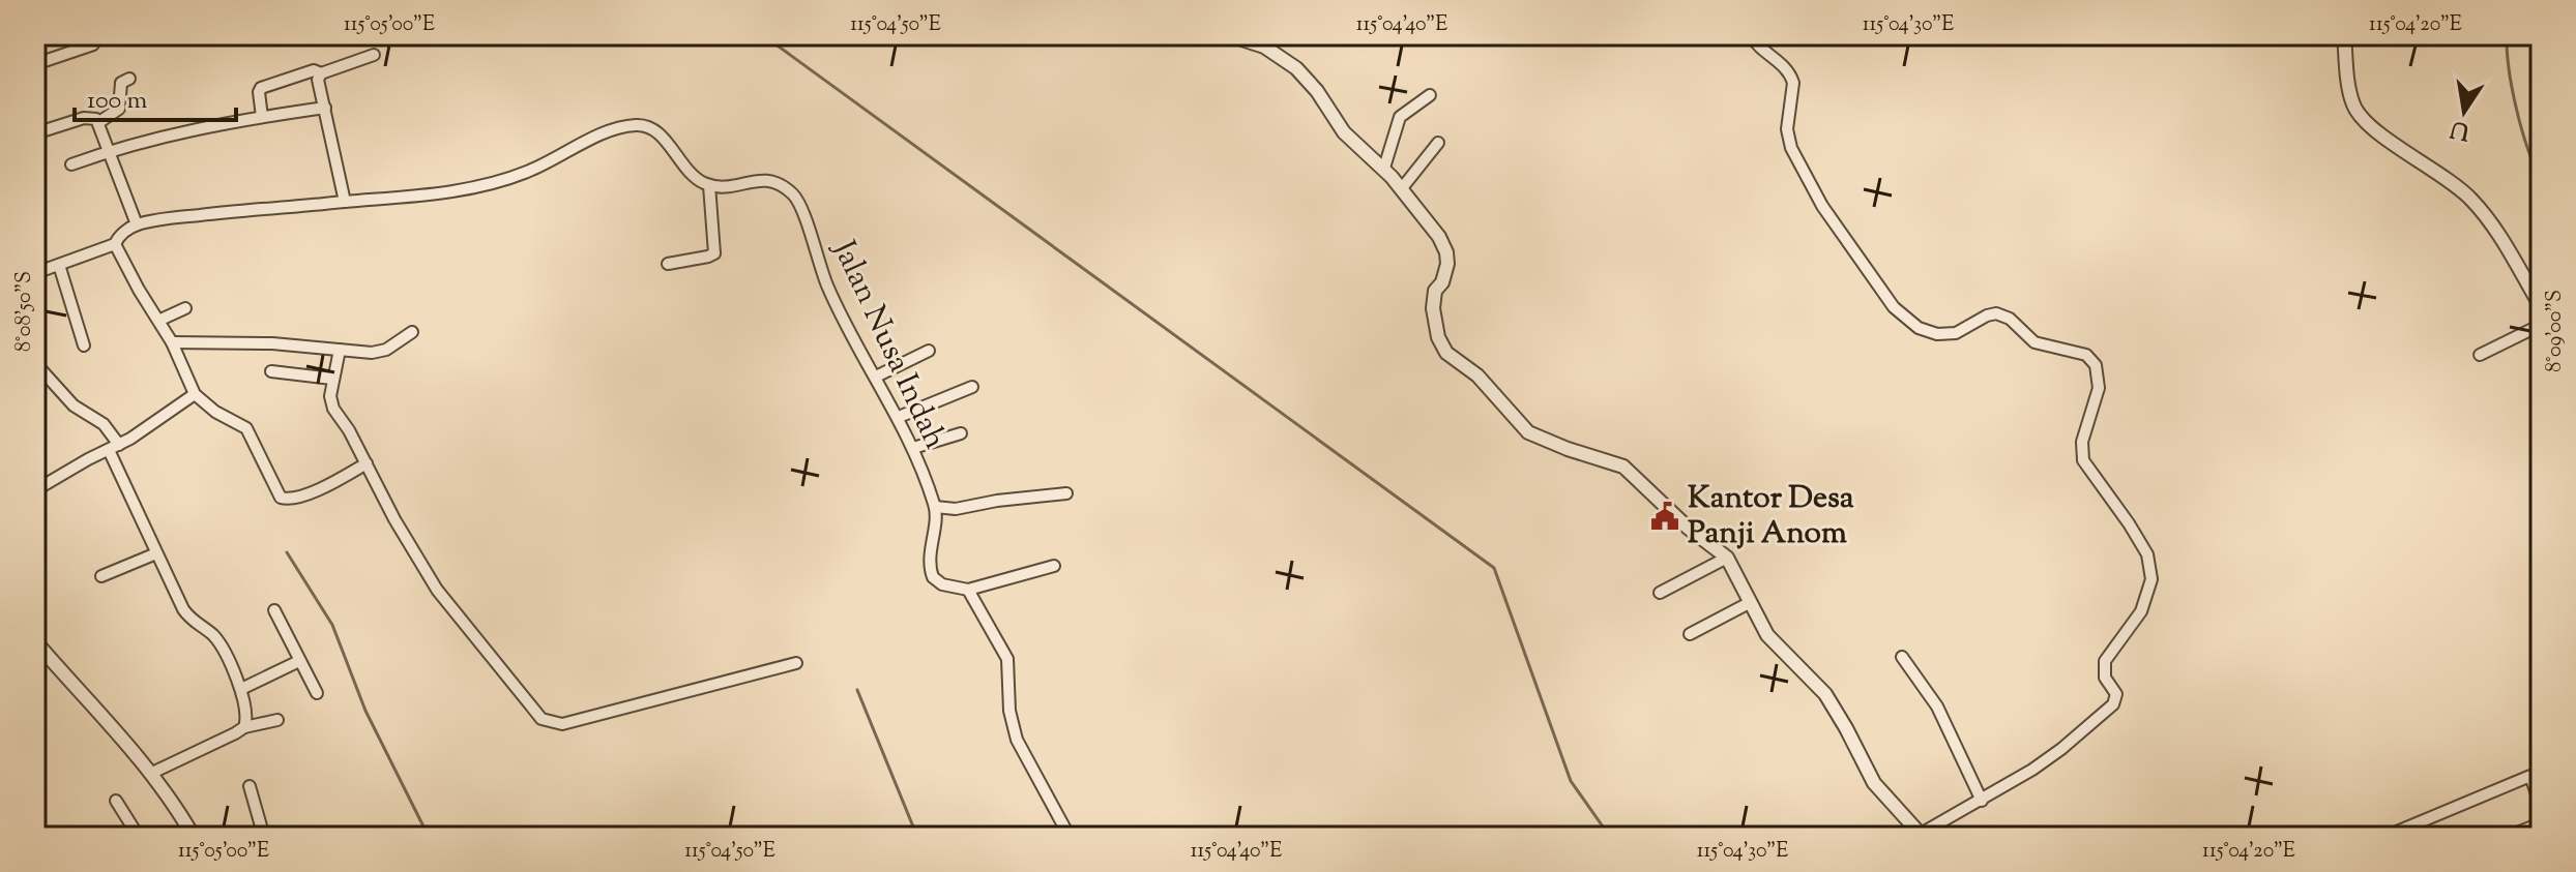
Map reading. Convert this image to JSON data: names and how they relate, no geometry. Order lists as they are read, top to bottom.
{
  "streets": {
    "street": ["Jalan Nusa Indah"]
  },
  "places": {
    "public building": ["Kantor Desa Panji Anom"]
  },
  "scale_bar": "100 m",
  "north": "bottom",
  "coordinates": [
    "115°05'00\"E",
    "115°04'50\"E",
    "115°04'40\"E",
    "115°04'30\"E",
    "115°04'20\"E",
    "8°08'50\"S",
    "8°09'00\"S"
  ]
}
